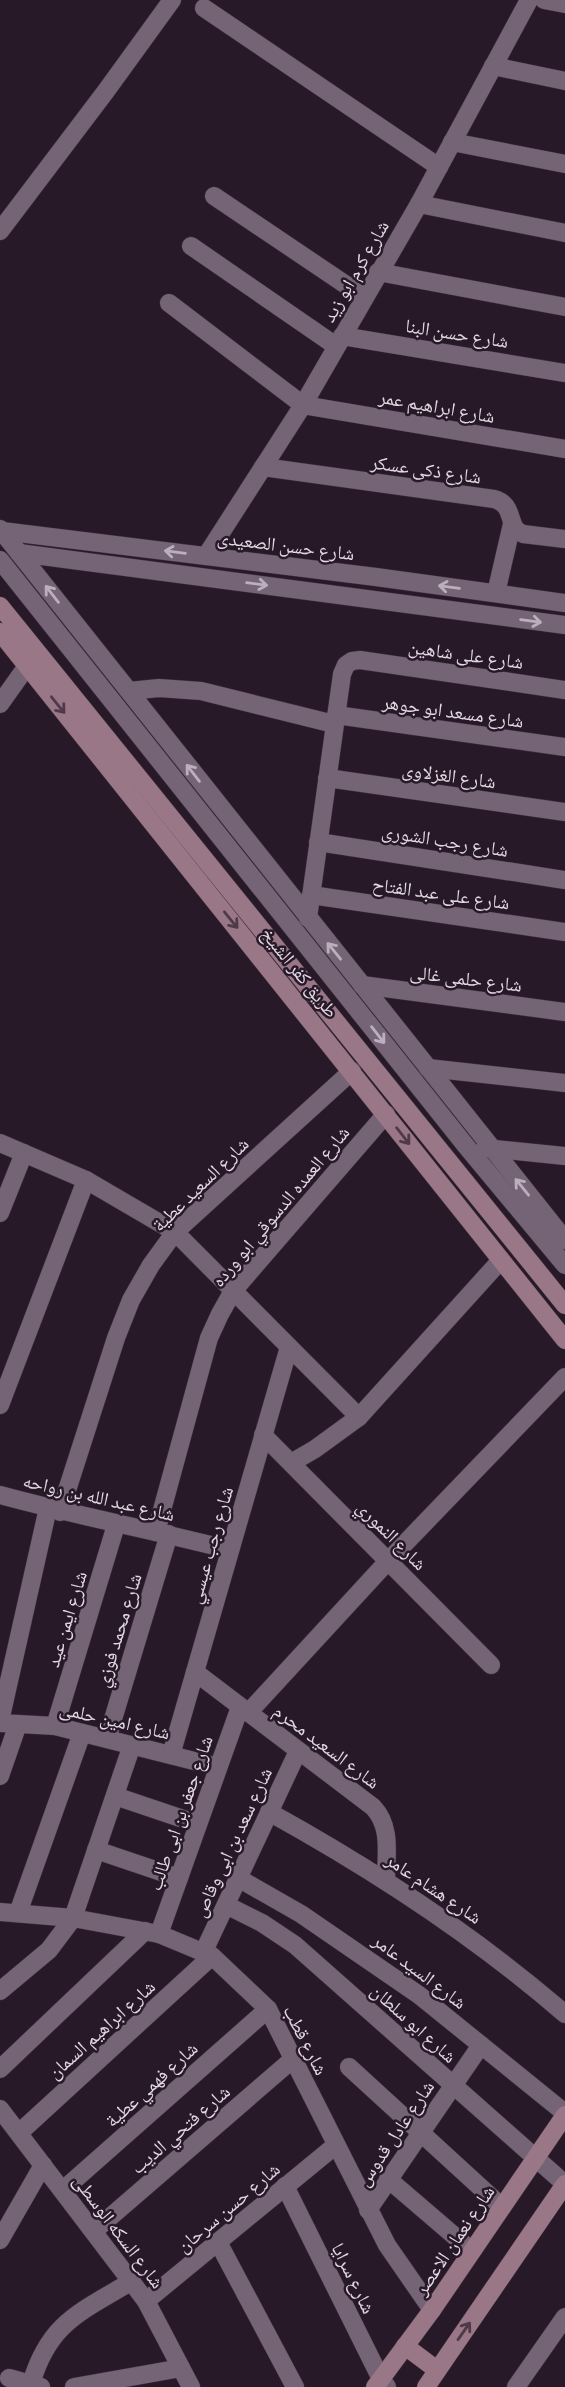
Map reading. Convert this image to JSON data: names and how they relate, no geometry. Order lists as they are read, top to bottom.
{
  "streets": {
    "street": [
      "شارع كرم ابو زيد",
      "شارع حسن البنا",
      "شارع ابراهيم عمر",
      "شارع ذكى عسكر",
      "شارع حسن الصعيدى",
      "شارع على شاهين",
      "شارع مسعد ابو جوهر",
      "شارع الغزلاوى",
      "شارع رجب الشورى",
      "شارع على عبد الفتاح",
      "طريق كفر الشيخ",
      "شارع حلمى غالى",
      "شارع السعيد عطية",
      "شارع العمده الدسوقي ابو ورده",
      "شارع عبد الله بن رواحه",
      "شارع النموري",
      "شارع رجب عيسي",
      "شارع ايمن عيد",
      "شارع محمد فوزي",
      "شارع امين حلمى",
      "شارع السعيد محرم",
      "شارع جعفر بن ابى طالب",
      "شارع سعد بن ابى وقاص",
      "شارع هشام عامر",
      "شارع السيد عامر",
      "شارع ابو سلطان",
      "شارع ابراهيم السمان",
      "شارع قطب",
      "شارع فهمي عطية",
      "شارع فتحي الديب",
      "شارع عادل قدوس",
      "شارع حسن سرحان",
      "شارع السكه الوسطى",
      "شارع نعمان الاعصر",
      "شارع سرايا"
    ]
  },
  "crossings": [
    ["شارع كرم ابو زيد", "شارع حسن البنا"],
    ["شارع كرم ابو زيد", "شارع ابراهيم عمر"],
    ["شارع كرم ابو زيد", "شارع ذكى عسكر"],
    ["شارع كرم ابو زيد", "شارع حسن الصعيدى"],
    ["شارع على شاهين", "شارع مسعد ابو جوهر"],
    ["طريق كفر الشيخ", "شارع السعيد عطية"],
    ["طريق كفر الشيخ", "شارع العمده الدسوقي ابو ورده"],
    ["شارع السعيد عطية", "شارع عبد الله بن رواحه"],
    ["شارع السعيد عطية", "شارع امين حلمى"],
    ["شارع العمده الدسوقي ابو ورده", "شارع عبد الله بن رواحه"],
    ["شارع العمده الدسوقي ابو ورده", "شارع محمد فوزي"],
    ["شارع عبد الله بن رواحه", "شارع رجب عيسي"],
    ["شارع عبد الله بن رواحه", "شارع ايمن عيد"],
    ["شارع عبد الله بن رواحه", "شارع محمد فوزي"],
    ["شارع النموري", "شارع رجب عيسي"],
    ["شارع رجب عيسي", "شارع امين حلمى"],
    ["شارع رجب عيسي", "شارع السعيد محرم"],
    ["شارع ايمن عيد", "شارع امين حلمى"],
    ["شارع محمد فوزي", "شارع امين حلمى"],
    ["شارع امين حلمى", "شارع جعفر بن ابى طالب"],
    ["شارع السعيد محرم", "شارع جعفر بن ابى طالب"],
    ["شارع السعيد محرم", "شارع سعد بن ابى وقاص"],
    ["شارع السعيد محرم", "شارع هشام عامر"],
    ["شارع جعفر بن ابى طالب", "شارع قطب"],
    ["شارع سعد بن ابى وقاص", "شارع هشام عامر"],
    ["شارع سعد بن ابى وقاص", "شارع السيد عامر"],
    ["شارع سعد بن ابى وقاص", "شارع ابو سلطان"],
    ["شارع سعد بن ابى وقاص", "شارع ابراهيم السمان"],
    ["شارع سعد بن ابى وقاص", "شارع قطب"],
    ["شارع السيد عامر", "شارع عادل قدوس"],
    ["شارع السيد عامر", "شارع نعمان الاعصر"],
    ["شارع ابو سلطان", "شارع عادل قدوس"],
    ["شارع ابو سلطان", "شارع نعمان الاعصر"],
    ["شارع ابراهيم السمان", "شارع قطب"],
    ["شارع ابراهيم السمان", "شارع السكه الوسطى"],
    ["شارع قطب", "شارع فهمي عطية"],
    ["شارع قطب", "شارع فتحي الديب"],
    ["شارع قطب", "شارع عادل قدوس"],
    ["شارع قطب", "شارع حسن سرحان"],
    ["شارع قطب", "شارع نعمان الاعصر"],
    ["شارع فهمي عطية", "شارع السكه الوسطى"],
    ["شارع فتحي الديب", "شارع السكه الوسطى"],
    ["شارع حسن سرحان", "شارع السكه الوسطى"],
    ["شارع حسن سرحان", "شارع سرايا"],
    ["شارع نعمان الاعصر", "شارع سرايا"]
  ]
}
